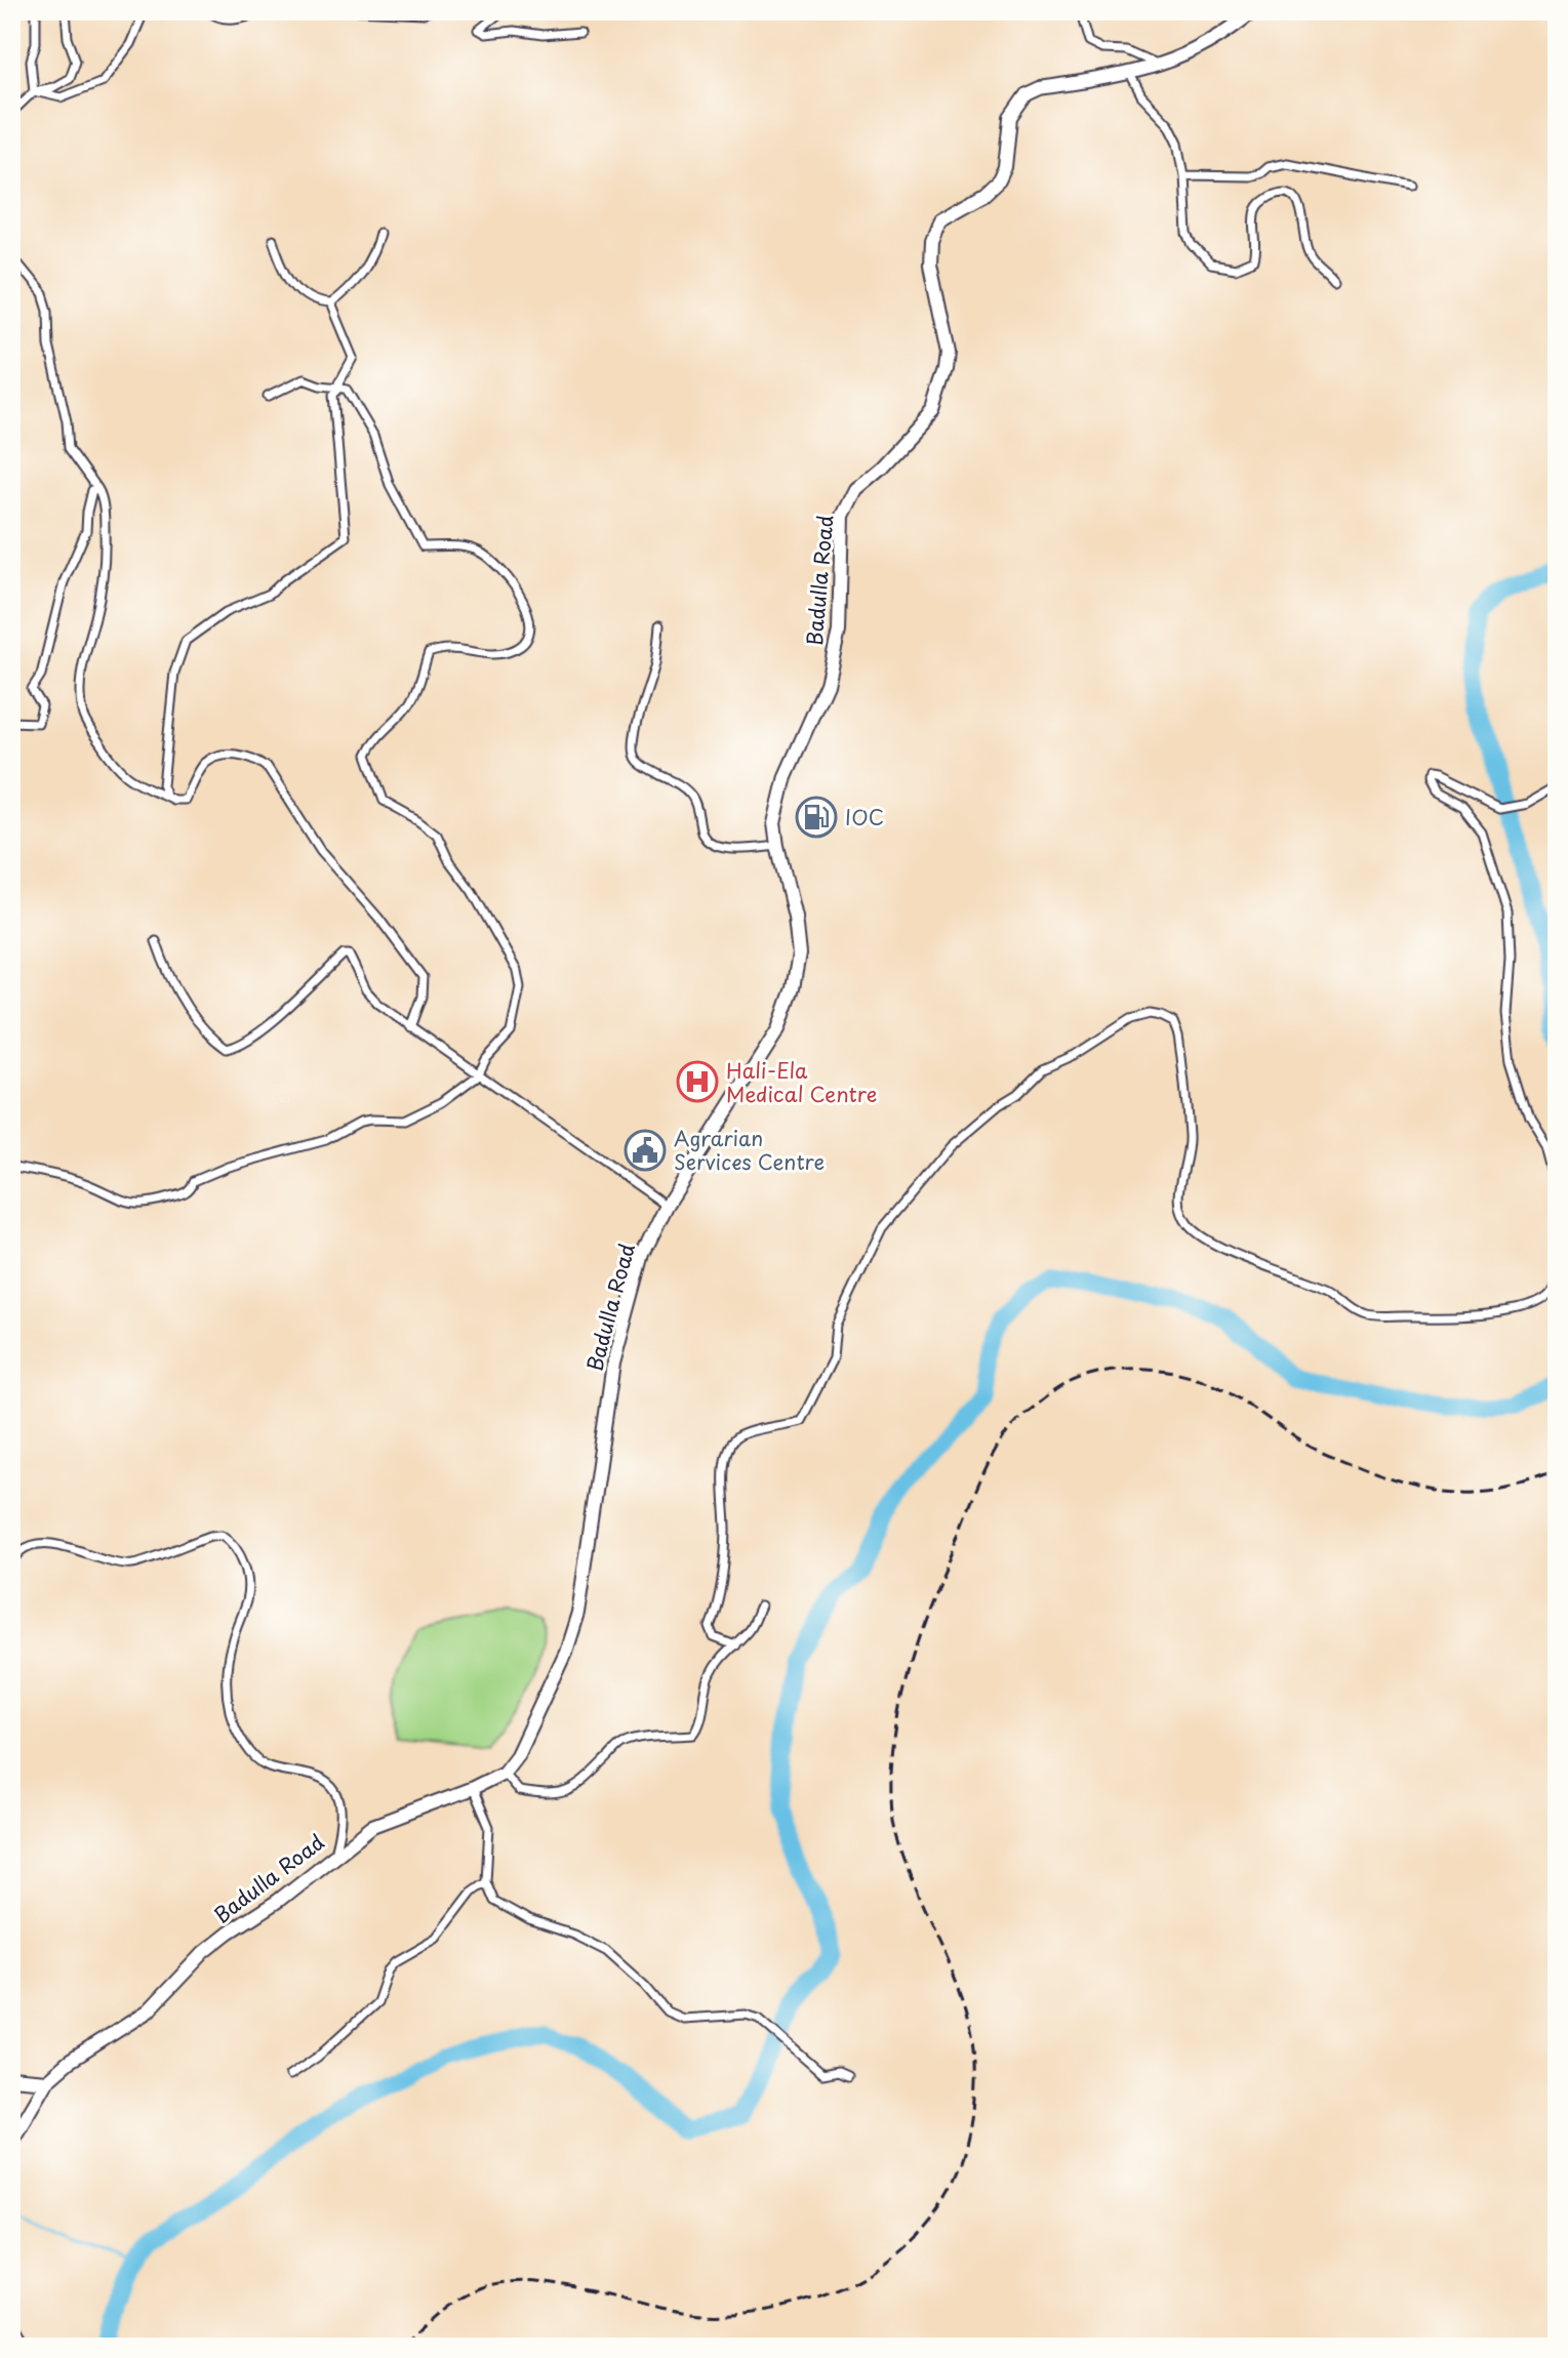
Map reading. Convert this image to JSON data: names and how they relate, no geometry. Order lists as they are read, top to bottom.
{
  "streets": {
    "main road": ["Badulla Road"]
  },
  "places": {
    "fuel station": ["IOC"],
    "hospital": ["Hali-Ela Medical Centre"],
    "public building": ["Agrarian Services Centre"]
  }
}
